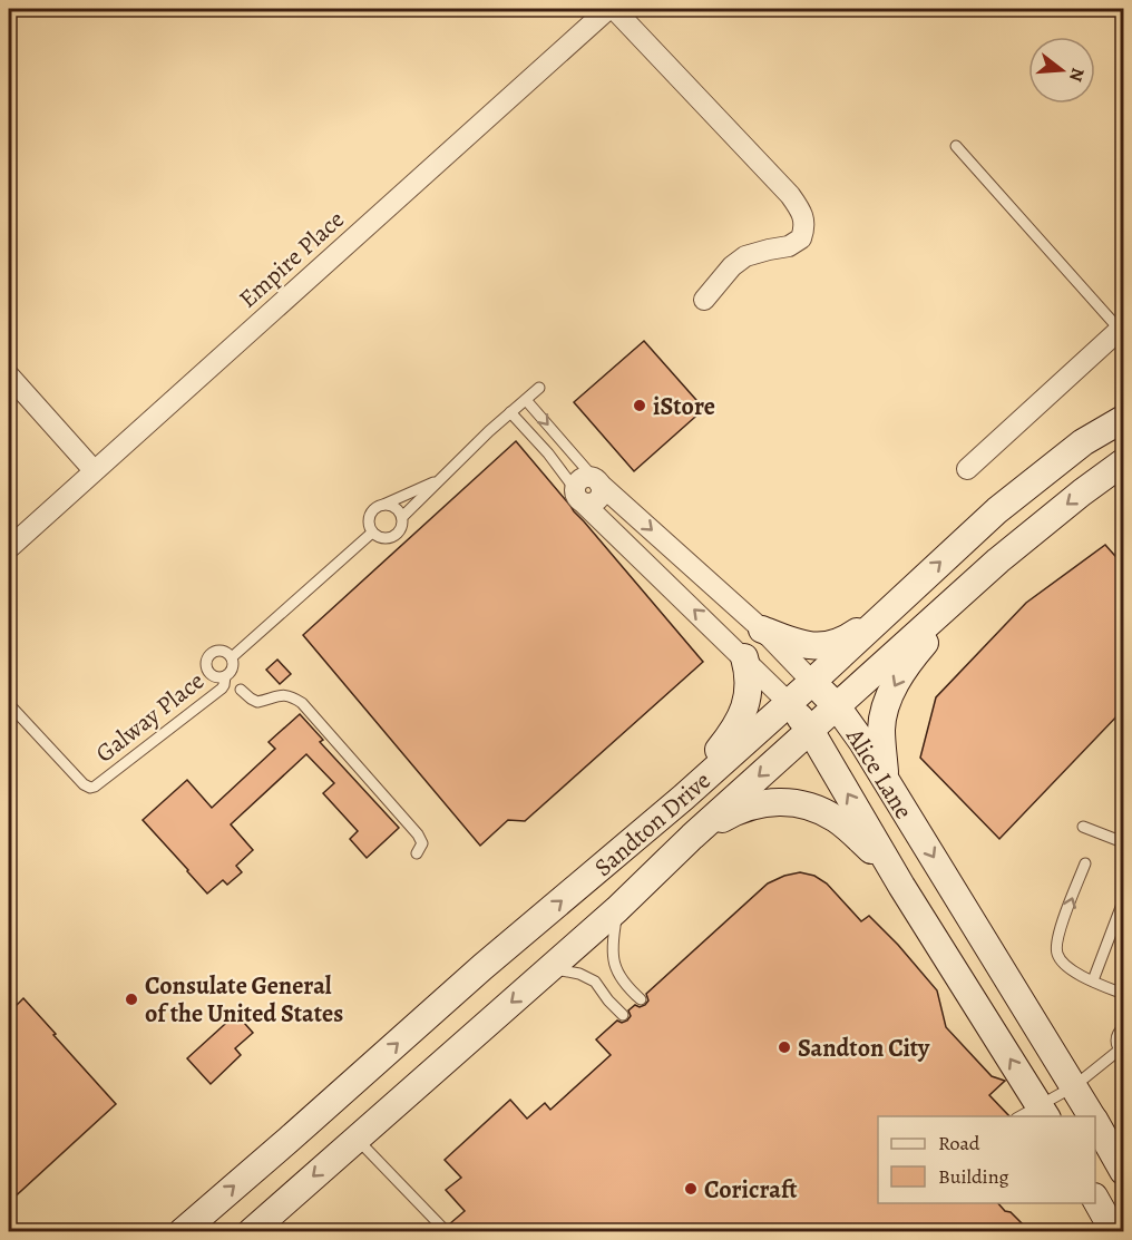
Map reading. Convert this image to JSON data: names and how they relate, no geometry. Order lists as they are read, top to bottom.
{
  "streets": {
    "main road": ["Alice Lane", "Sandton Drive"],
    "street": ["Empire Place"],
    "lane": ["Galway Place"]
  },
  "crossings": [
    ["Alice Lane", "Sandton Drive"]
  ],
  "places": [
    "iStore",
    "Consulate General of the United States",
    "Sandton City",
    "Coricraft"
  ],
  "legend": ["Road", "Building"],
  "north": "right"
}
